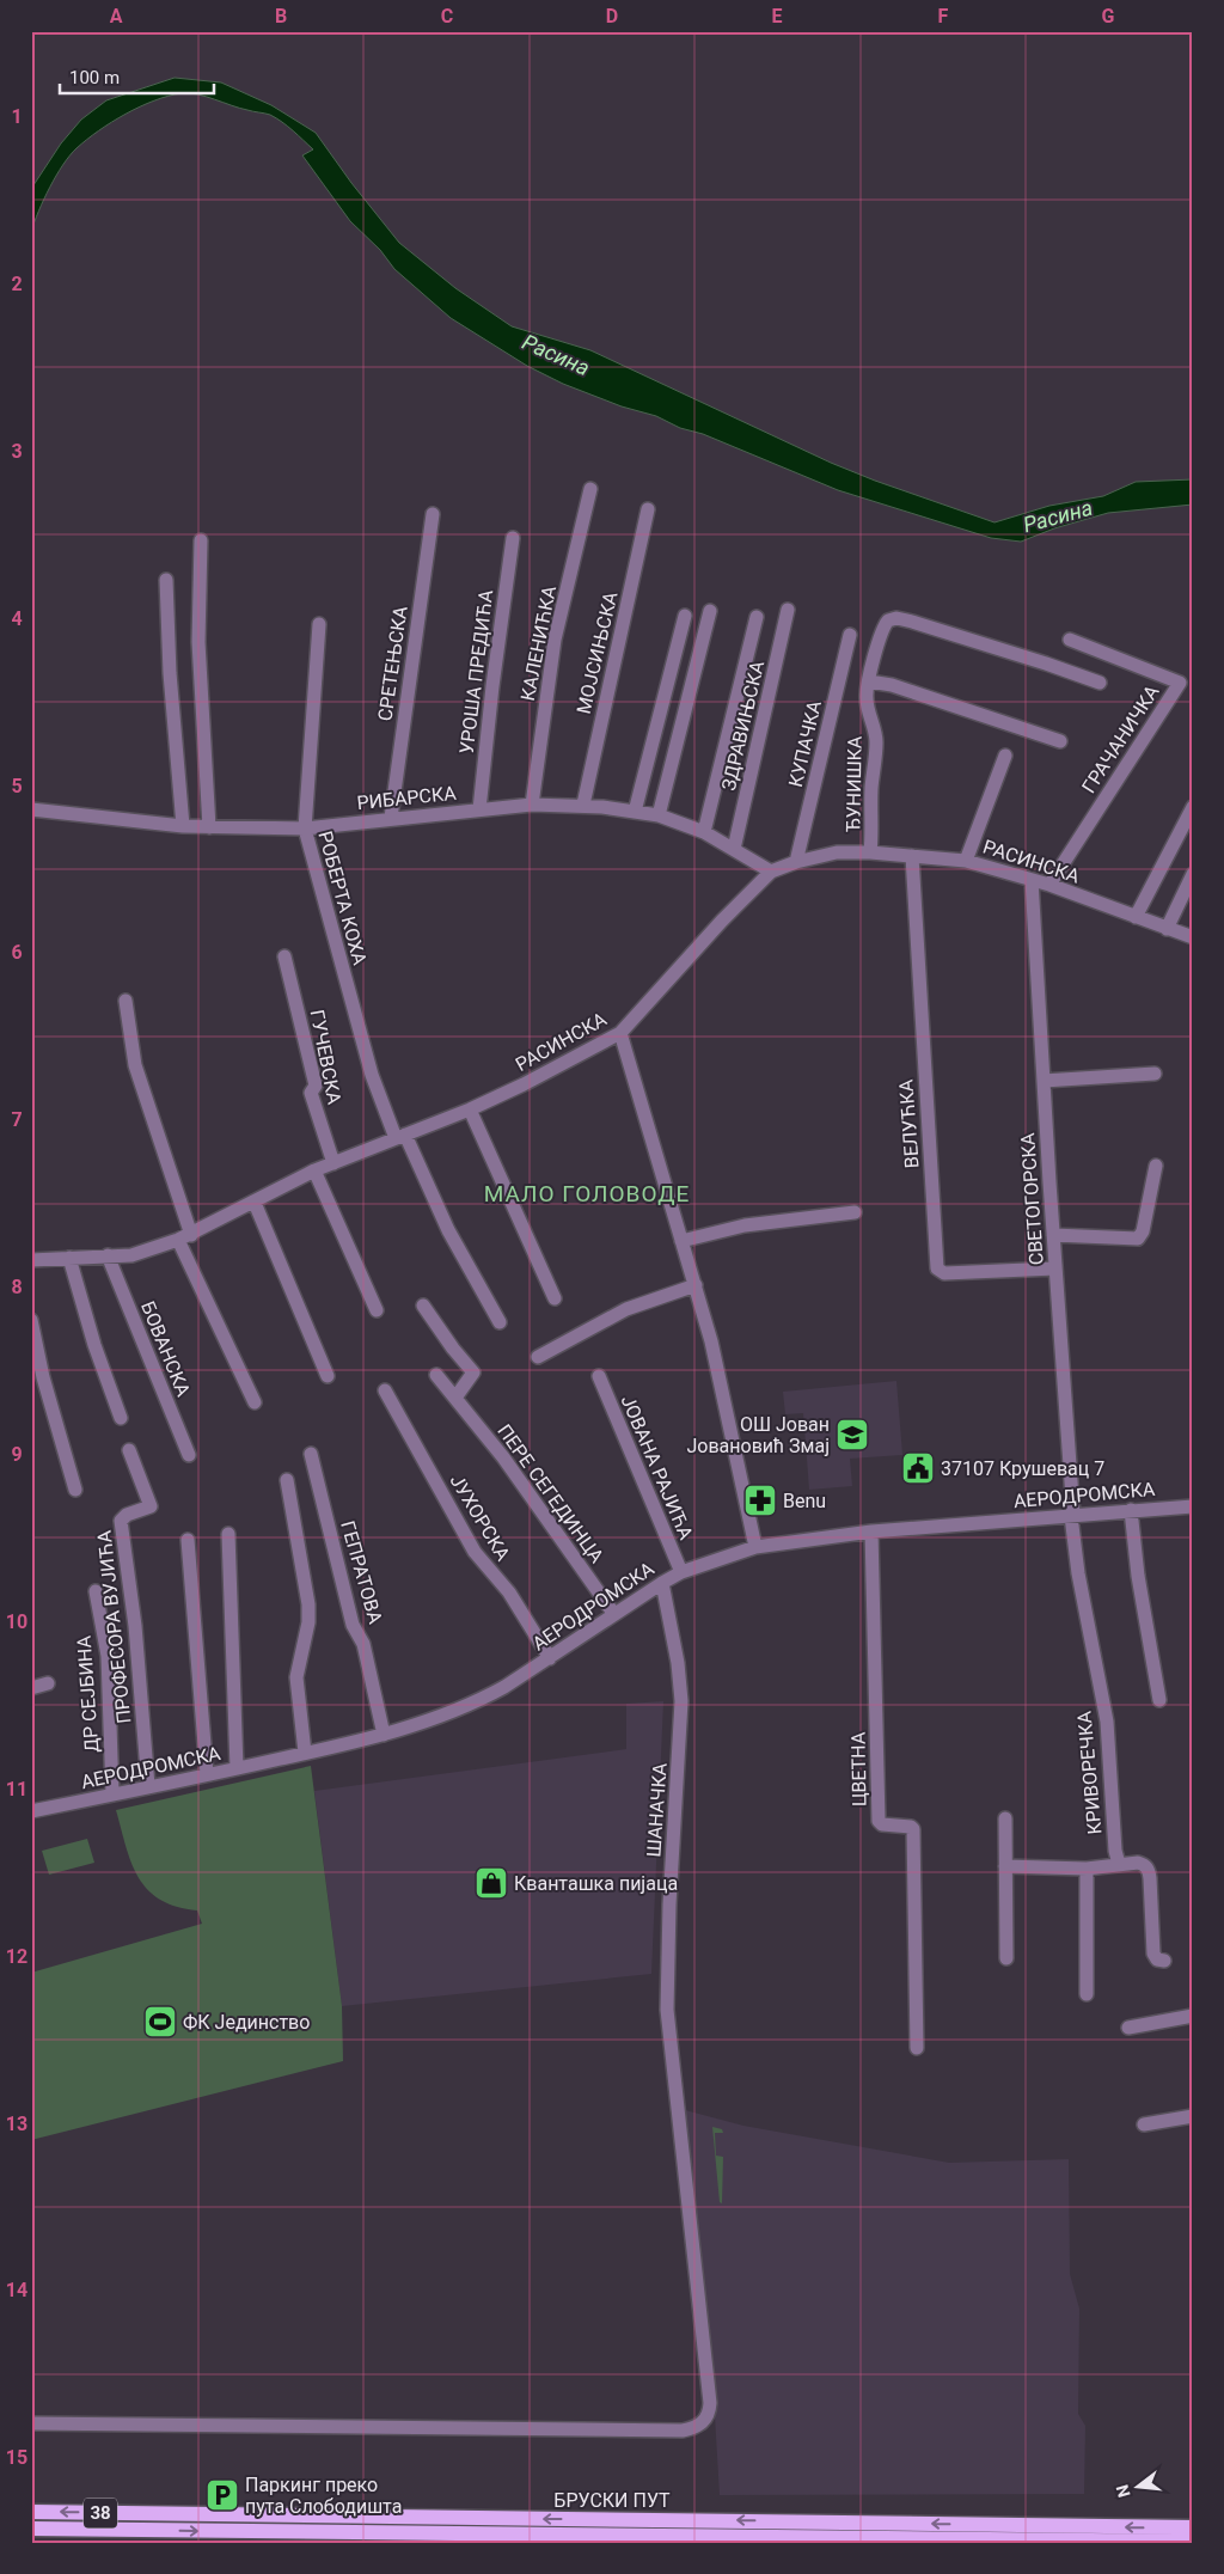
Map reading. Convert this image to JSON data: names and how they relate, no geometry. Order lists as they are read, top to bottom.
{
  "streets": {
    "main road": ["БРУСКИ ПУТ", "38"],
    "street": [
      "КАЛЕНИЋКА",
      "МОЈСИЊСКА",
      "СРЕТЕЊСКА",
      "УРОША ПРЕДИЋА",
      "ЗДРАВИЊСКА",
      "ГРАЧАНИЧКА",
      "КУПАЧКА",
      "ЂУНИШКА",
      "РИБАРСКА",
      "РАСИНСКА",
      "РОБЕРТА КОХА",
      "ГУЧЕВСКА",
      "ВЕЛУЋКА",
      "СВЕТОГОРСКА",
      "БОВАНСКА",
      "ЈОВАНА РАЈИЋА",
      "ПЕРЕ СЕГЕДИНЦА",
      "АЕРОДРОМСКА",
      "ЈУХОРСКА",
      "ГЕПРАТОВА",
      "ПРОФЕСОРА ВУЈИЋА",
      "ДР СЕЈБИНА",
      "ЦВЕТНА",
      "КРИВОРЕЧКА",
      "ШАНАЧКА"
    ]
  },
  "crossings": [
    ["КАЛЕНИЋКА", "РИБАРСКА"],
    ["МОЈСИЊСКА", "РИБАРСКА"],
    ["СРЕТЕЊСКА", "РИБАРСКА"],
    ["УРОША ПРЕДИЋА", "РИБАРСКА"],
    ["ЗДРАВИЊСКА", "РИБАРСКА"],
    ["ГРАЧАНИЧКА", "РАСИНСКА"],
    ["КУПАЧКА", "РАСИНСКА"],
    ["ЂУНИШКА", "РАСИНСКА"],
    ["РИБАРСКА", "РАСИНСКА"],
    ["РИБАРСКА", "РОБЕРТА КОХА"],
    ["РАСИНСКА", "РОБЕРТА КОХА"],
    ["РАСИНСКА", "ГУЧЕВСКА"],
    ["РАСИНСКА", "ВЕЛУЋКА"],
    ["РАСИНСКА", "СВЕТОГОРСКА"],
    ["РАСИНСКА", "БОВАНСКА"],
    ["ВЕЛУЋКА", "СВЕТОГОРСКА"],
    ["СВЕТОГОРСКА", "АЕРОДРОМСКА"],
    ["СВЕТОГОРСКА", "КРИВОРЕЧКА"],
    ["ЈОВАНА РАЈИЋА", "АЕРОДРОМСКА"],
    ["ПЕРЕ СЕГЕДИНЦА", "АЕРОДРОМСКА"],
    ["АЕРОДРОМСКА", "ЈУХОРСКА"],
    ["АЕРОДРОМСКА", "ГЕПРАТОВА"],
    ["АЕРОДРОМСКА", "ПРОФЕСОРА ВУЈИЋА"],
    ["АЕРОДРОМСКА", "ДР СЕЈБИНА"],
    ["АЕРОДРОМСКА", "ЦВЕТНА"],
    ["АЕРОДРОМСКА", "КРИВОРЕЧКА"],
    ["АЕРОДРОМСКА", "ШАНАЧКА"]
  ],
  "districts": ["МАЛО ГОЛОВОДЕ"],
  "water": ["Расина"],
  "places": {
    "school or university": ["ОШ Јован Јовановић Змај"],
    "public building": ["37107 Крушевац 7"],
    "pharmacy": ["Benu"],
    "shop": ["Кванташка пијаца"],
    "sports": ["ФК Јединство"],
    "parking": ["Паркинг преко пута Слободишта"]
  },
  "scale_bar": "100 m",
  "north": "left",
  "grid": {
    "columns": [
      "A",
      "B",
      "C",
      "D",
      "E",
      "F",
      "G"
    ],
    "rows": [
      "1",
      "2",
      "3",
      "4",
      "5",
      "6",
      "7",
      "8",
      "9",
      "10",
      "11",
      "12",
      "13",
      "14",
      "15"
    ]
  }
}
